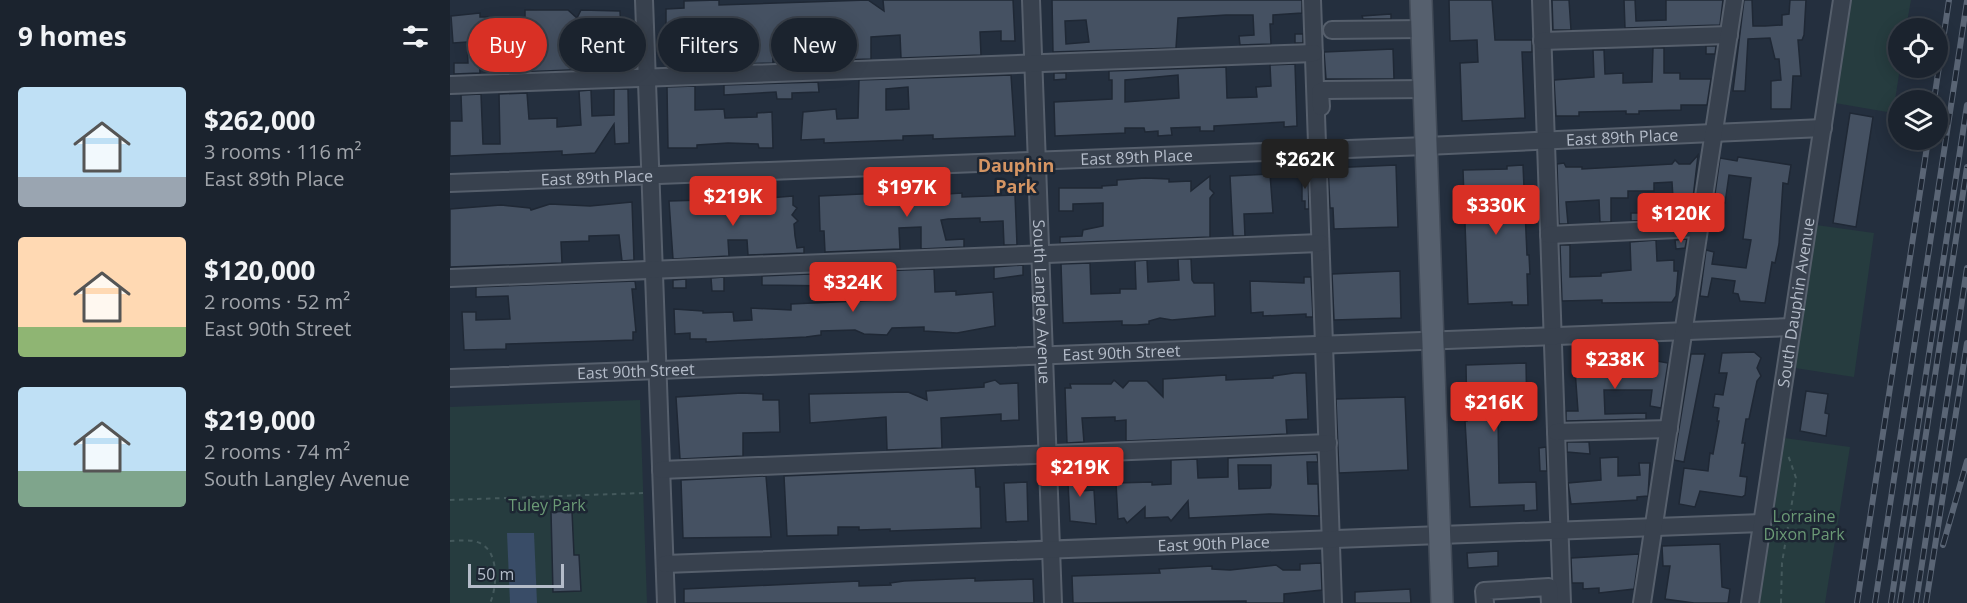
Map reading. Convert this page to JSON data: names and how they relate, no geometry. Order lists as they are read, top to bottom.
{
  "streets": {
    "street": [
      "East 89th Place",
      "South Langley Avenue",
      "South Dauphin Avenue",
      "East 90th Street",
      "East 90th Place"
    ]
  },
  "crossings": [
    ["East 89th Place", "South Langley Avenue"],
    ["East 89th Place", "South Dauphin Avenue"],
    ["South Langley Avenue", "East 90th Street"],
    ["South Langley Avenue", "East 90th Place"],
    ["South Dauphin Avenue", "East 90th Street"],
    ["South Dauphin Avenue", "East 90th Place"]
  ],
  "districts": ["Dauphin Park"],
  "parks": ["Tuley Park", "Lorraine Dixon Park"],
  "scale_bar": "50 m",
  "page": {
    "heading": "9 homes",
    "chip": [
      "Buy",
      "Rent",
      "Filters",
      "New"
    ],
    "list": [
      {
        "name": "$262,000",
        "note": "3 rooms · 116 m² · East 89th Place"
      },
      {
        "name": "$120,000",
        "note": "2 rooms · 52 m² · East 90th Street"
      },
      {
        "name": "$219,000",
        "note": "2 rooms · 74 m² · South Langley Avenue"
      }
    ],
    "price": [
      "$262K",
      "$197K",
      "$219K",
      "$330K",
      "$120K",
      "$324K",
      "$238K",
      "$216K",
      "$219K"
    ],
    "scale": "50 m"
  }
}
